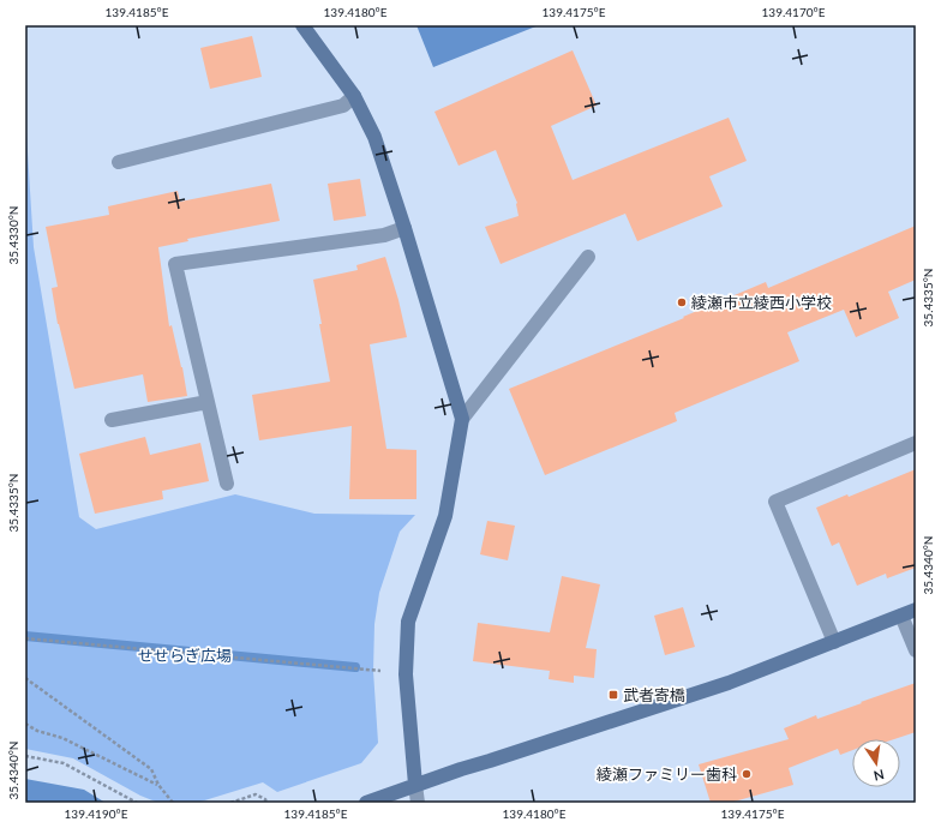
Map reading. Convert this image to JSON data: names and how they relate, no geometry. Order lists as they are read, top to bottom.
{
  "parks": ["せせらぎ広場"],
  "places": {
    "other": ["綾瀬市立綾西小学校", "綾瀬ファミリー歯科"],
    "transit": ["武者寄橋"]
  },
  "north": "bottom",
  "coordinates": [
    "139.4185°E",
    "139.4180°E",
    "139.4175°E",
    "139.4170°E",
    "35.4330°N",
    "35.4335°N",
    "35.4340°N",
    "139.4190°E"
  ]
}
